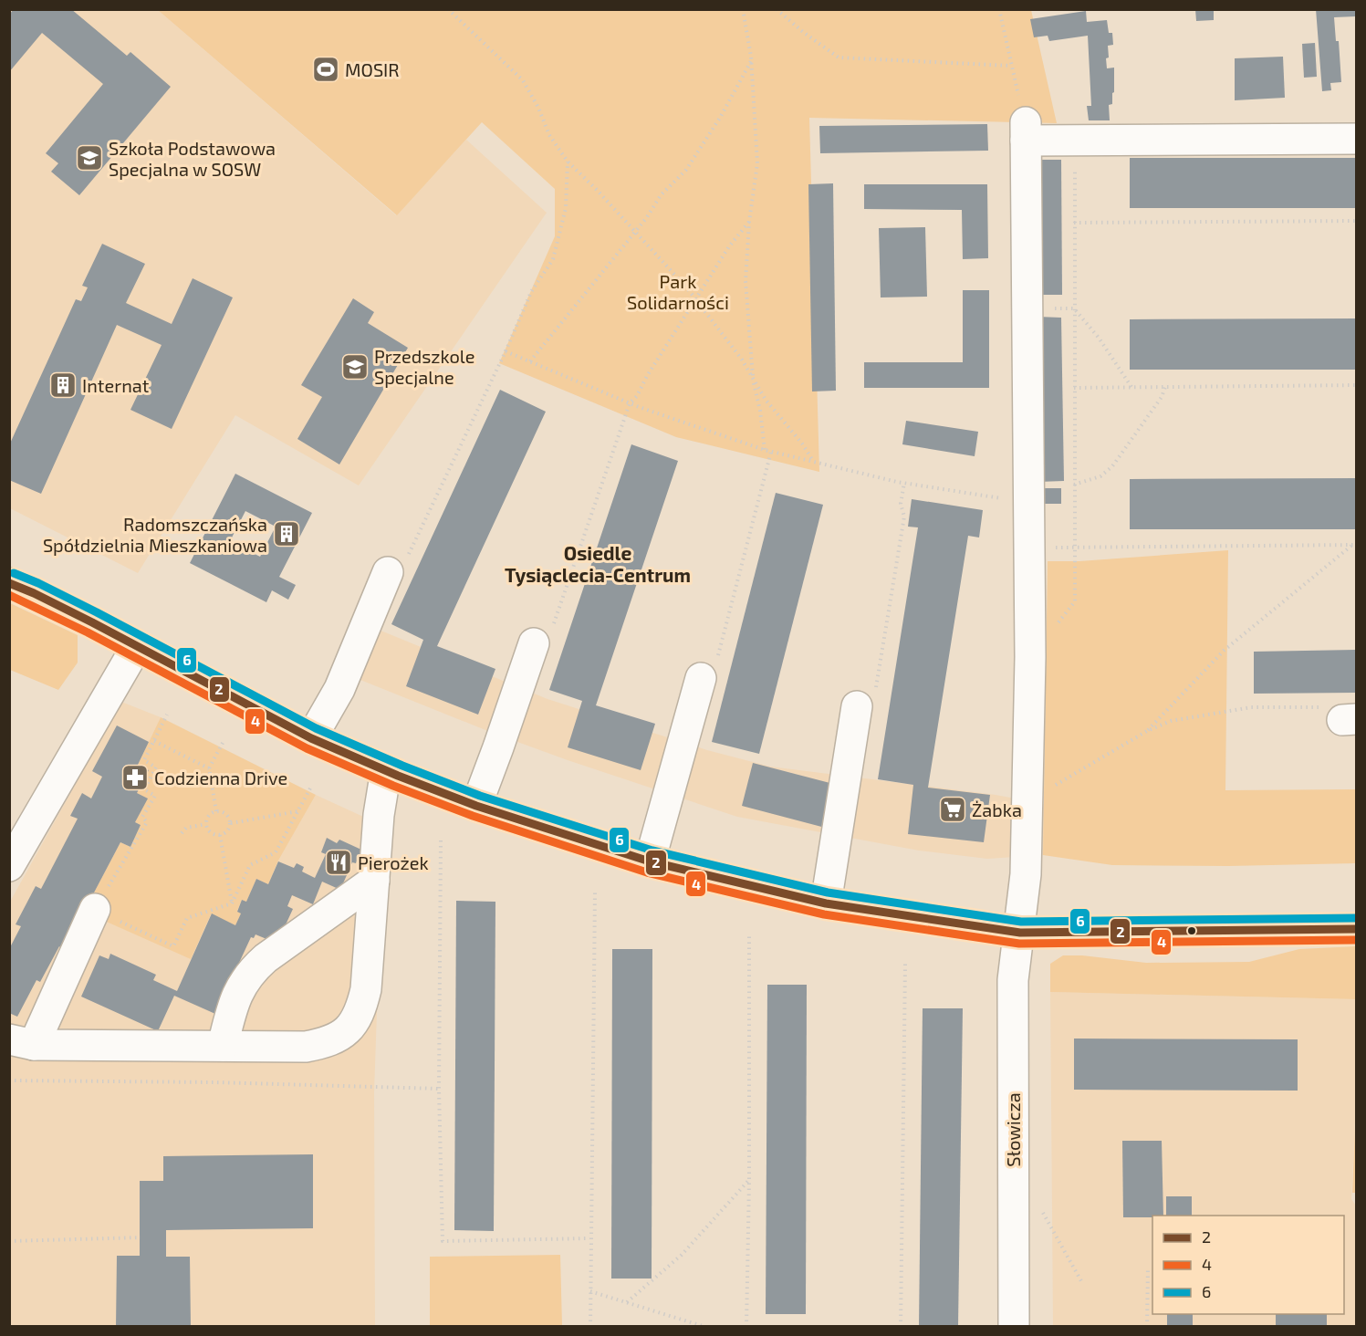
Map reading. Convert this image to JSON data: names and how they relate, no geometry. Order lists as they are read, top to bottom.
{
  "streets": {
    "street": ["Słowicza"]
  },
  "districts": ["Osiedle Tysiąclecia-Centrum"],
  "parks": ["Park Solidarności"],
  "places": {
    "sports": ["MOSIR"],
    "school or university": ["Szkoła Podstawowa Specjalna w SOSW", "Przedszkole Specjalne"],
    "building": ["Internat", "Radomszczańska Spółdzielnia Mieszkaniowa"],
    "pharmacy": ["Codzienna Drive"],
    "supermarket": ["Żabka"],
    "restaurant": ["Pierożek"]
  },
  "lines": ["transit line 6", "transit line 2", "transit line 4"],
  "legend": ["2", "4", "6"]
}
